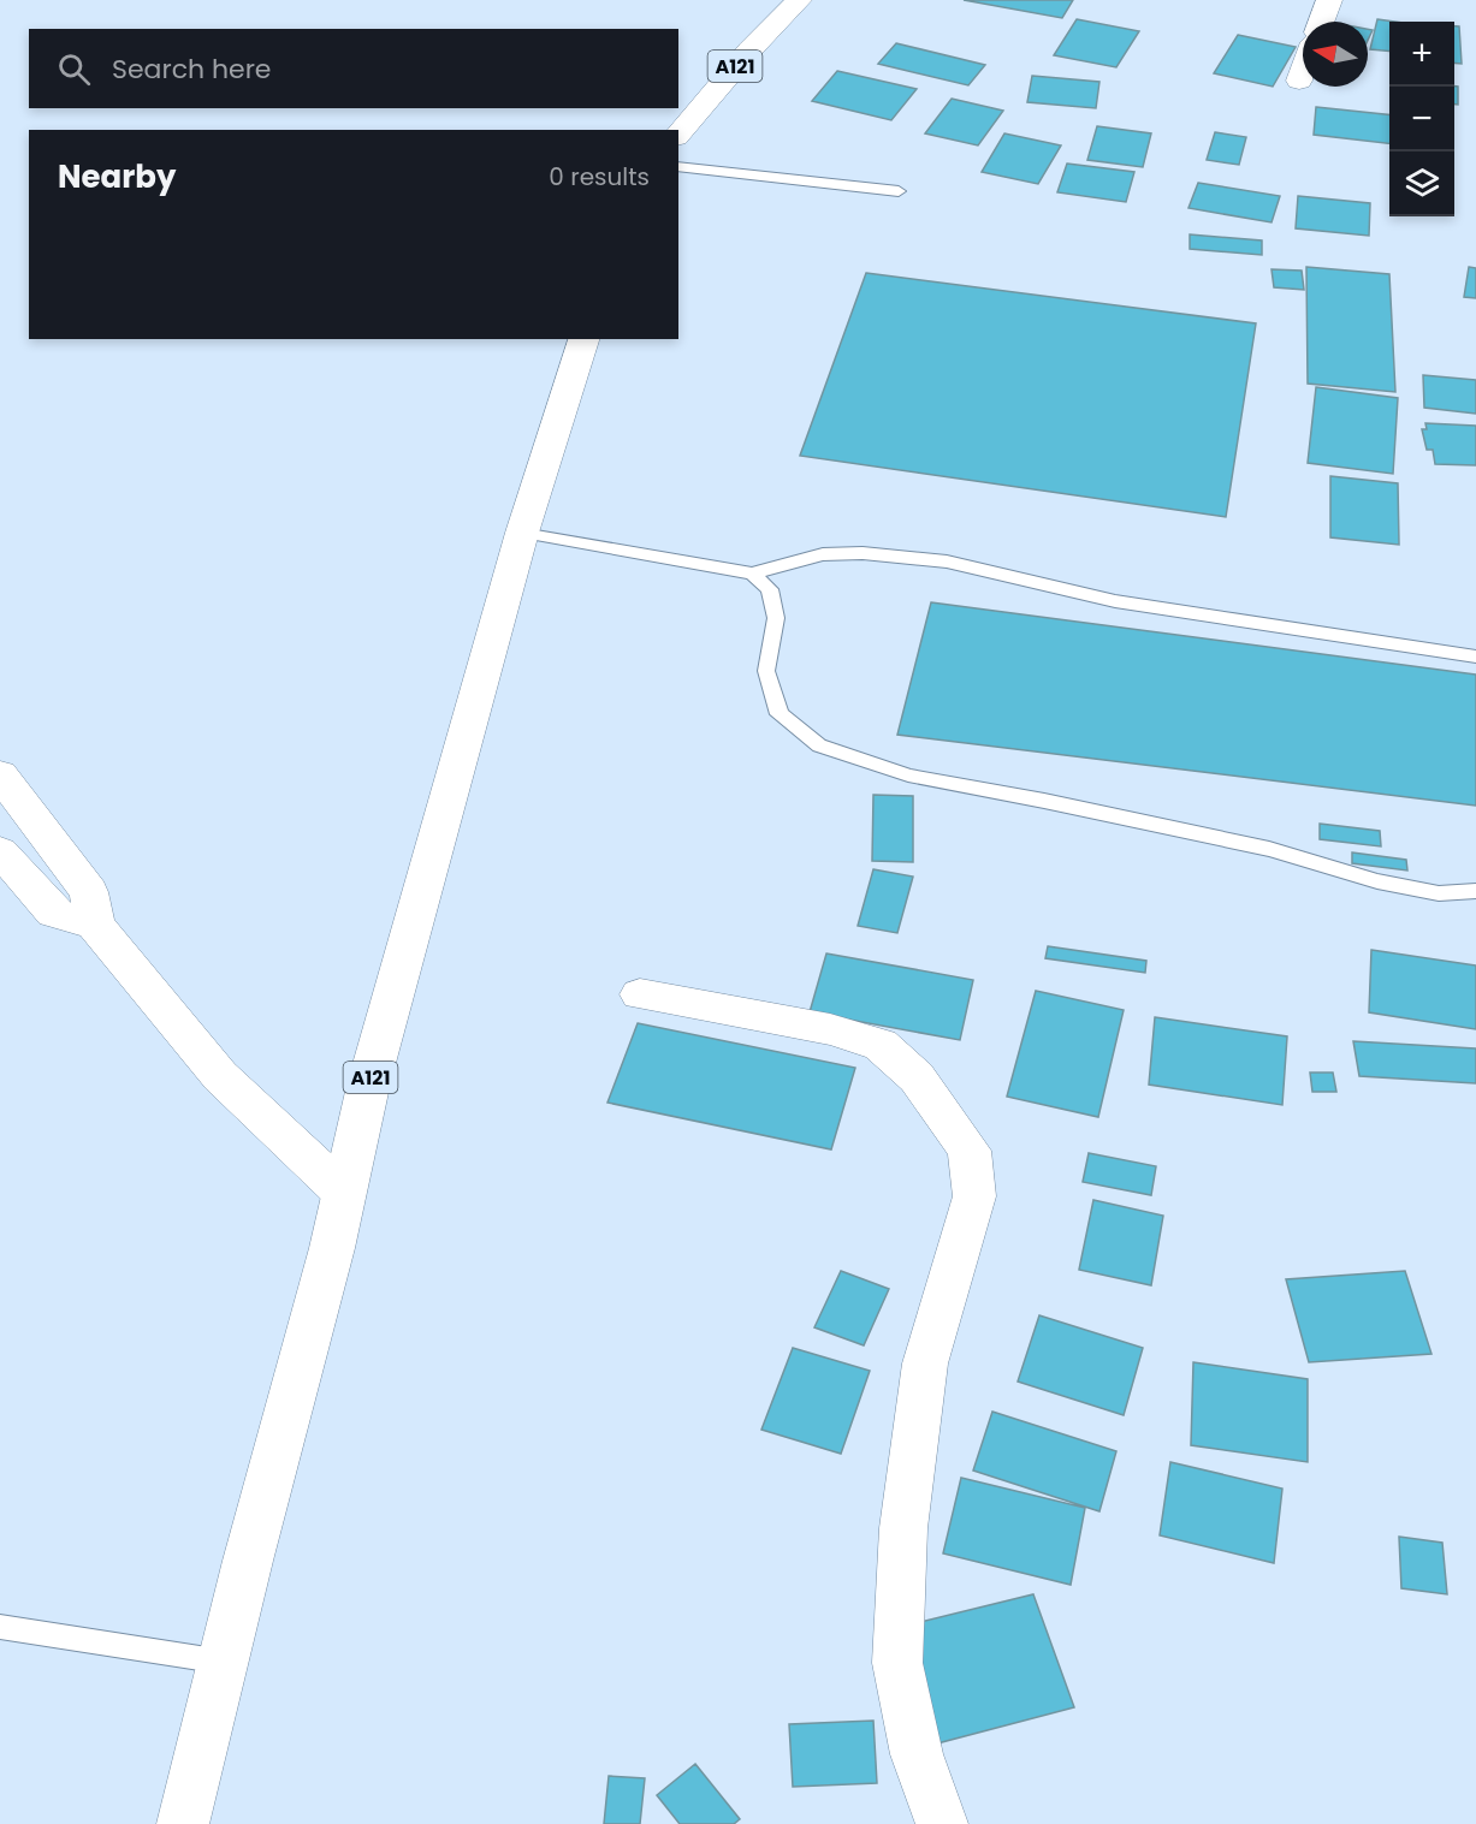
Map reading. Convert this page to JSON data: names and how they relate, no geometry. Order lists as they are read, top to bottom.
{
  "streets": {
    "main road": ["A121"]
  },
  "north": "left",
  "page": {
    "map_buttons": ["+", "−"],
    "search": "Search here",
    "heading": ["Nearby", "0 results"]
  }
}
